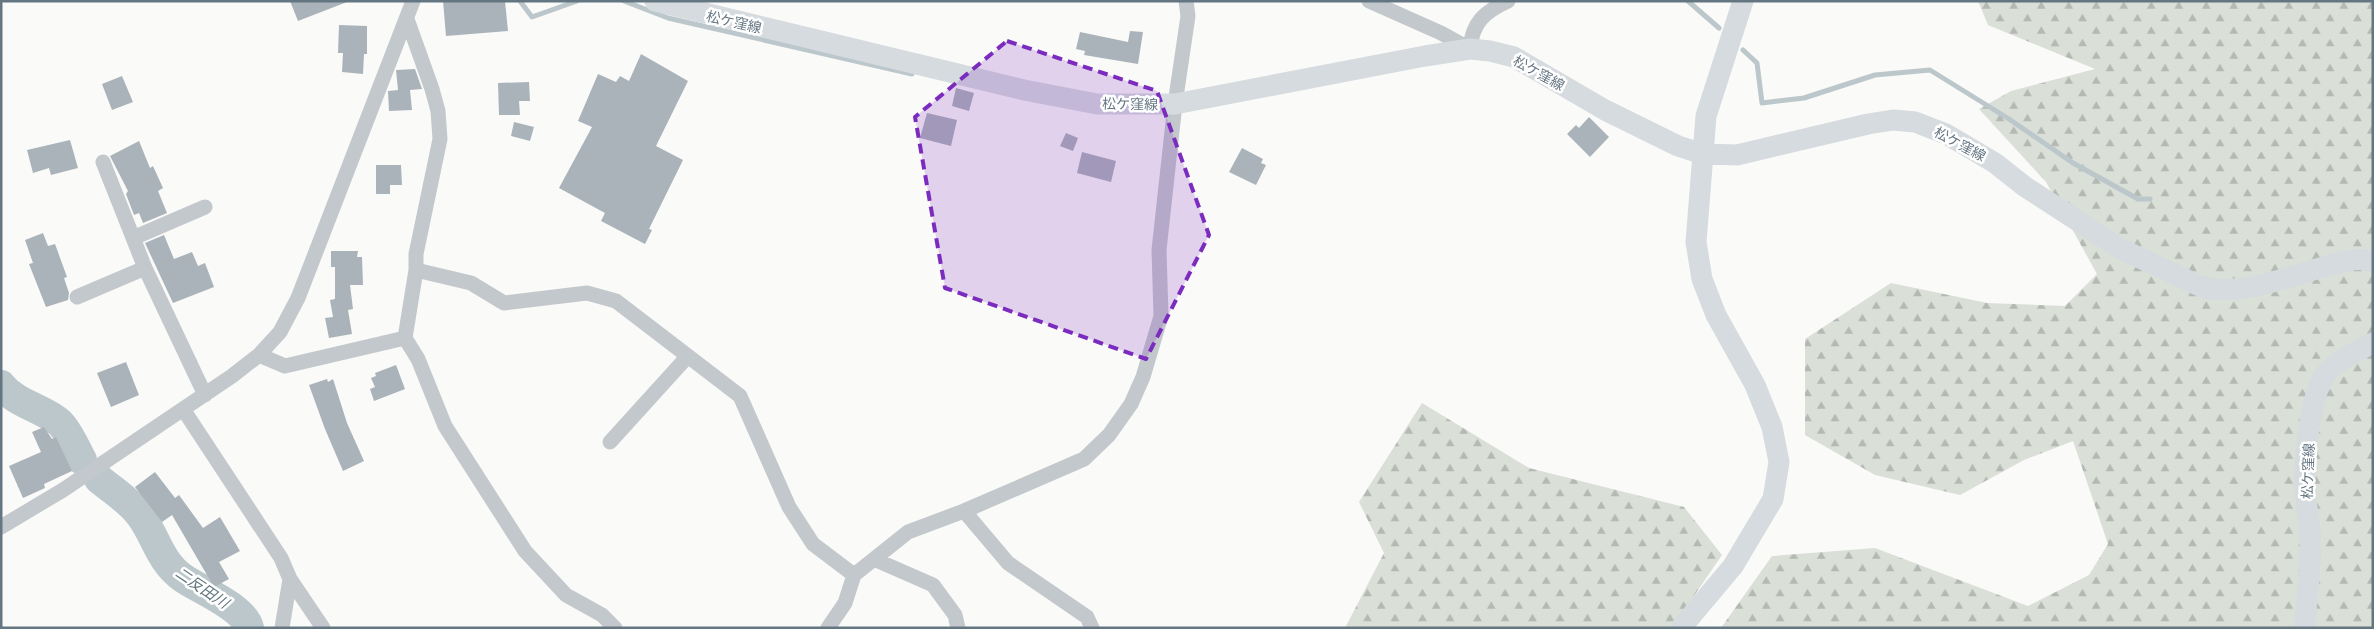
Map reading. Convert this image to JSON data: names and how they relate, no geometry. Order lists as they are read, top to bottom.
{
  "streets": {
    "street": ["松ケ窪線"]
  },
  "water": ["二反田川"]
}
